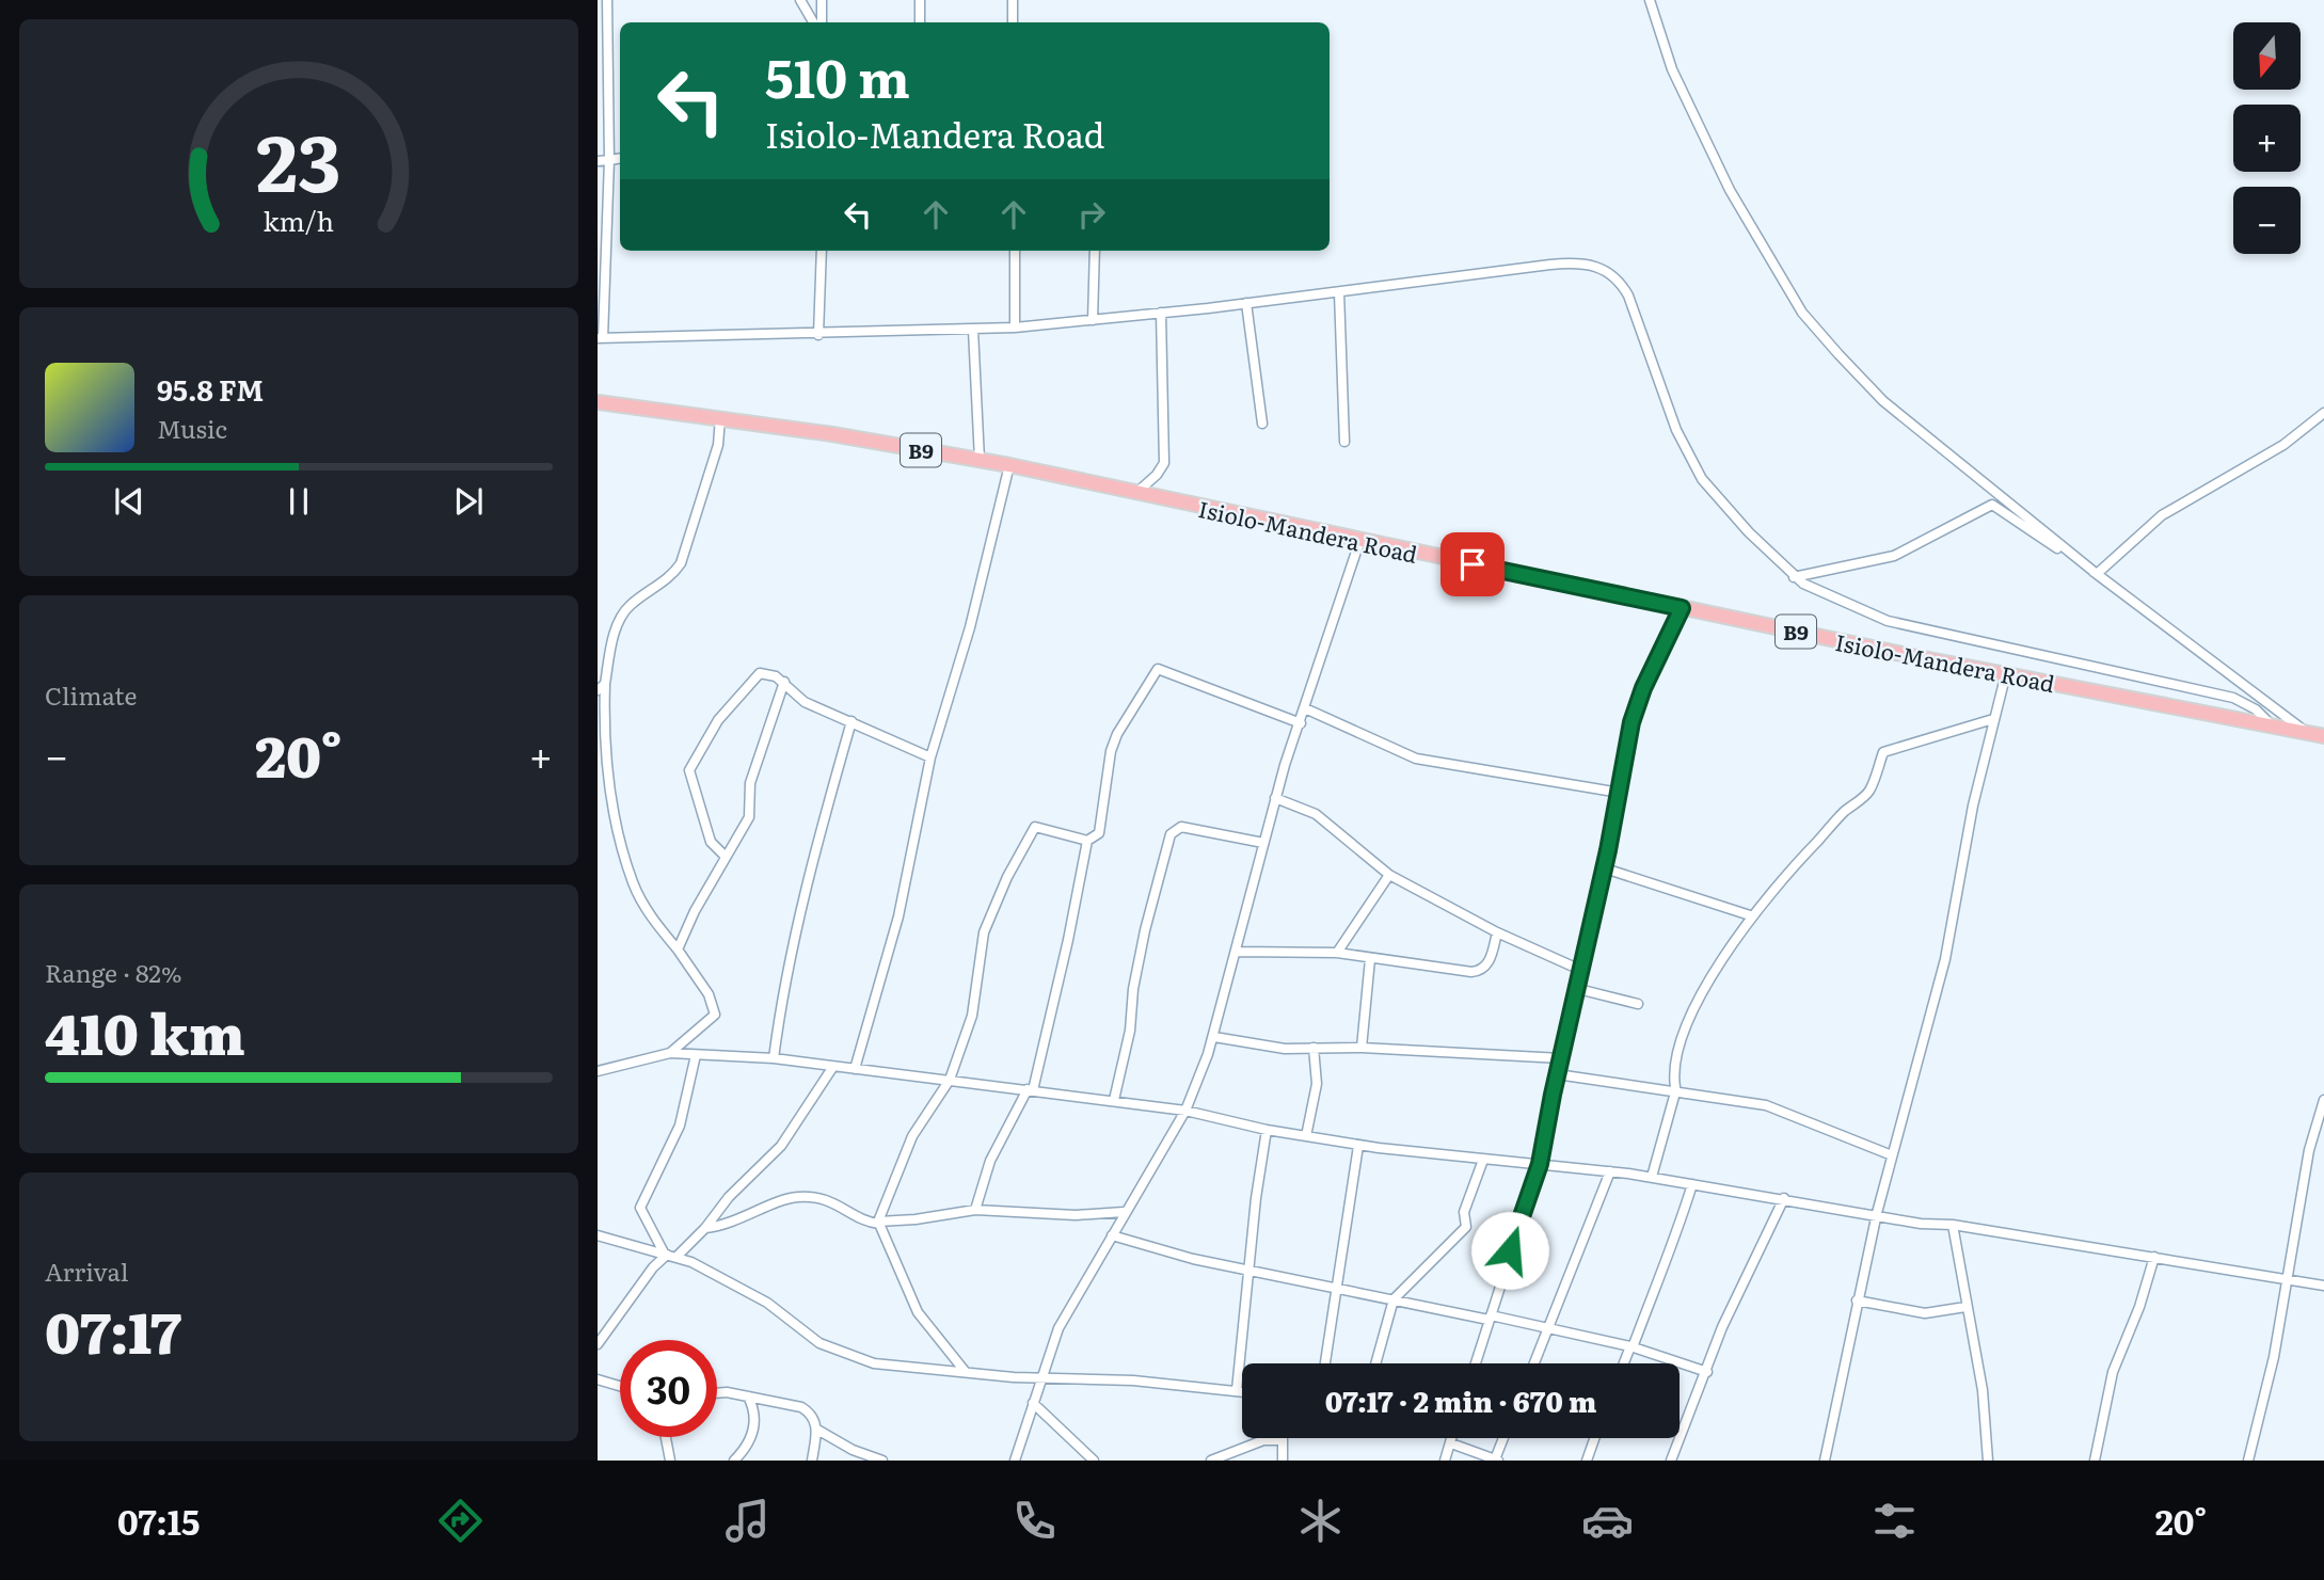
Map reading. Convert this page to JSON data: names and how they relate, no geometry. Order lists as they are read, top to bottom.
{
  "streets": {
    "highway": ["B9", "Isiolo-Mandera Road"]
  },
  "north": "bottom",
  "page": {
    "map_buttons": ["+", "−"],
    "turn": ["510 m", "Isiolo-Mandera Road"],
    "song": ["95.8 FM", "Music"],
    "tile": [
      "Climate",
      ["Range · 82%", "410 km"],
      ["Arrival", "07:17"]
    ],
    "heat": ["−", "20°", "+"],
    "limit": "30",
    "trip": "07:17 · 2 min · 670 m",
    "tabs": ["07:15", "20°"],
    "gauge": ["23", "km/h"]
  }
}
